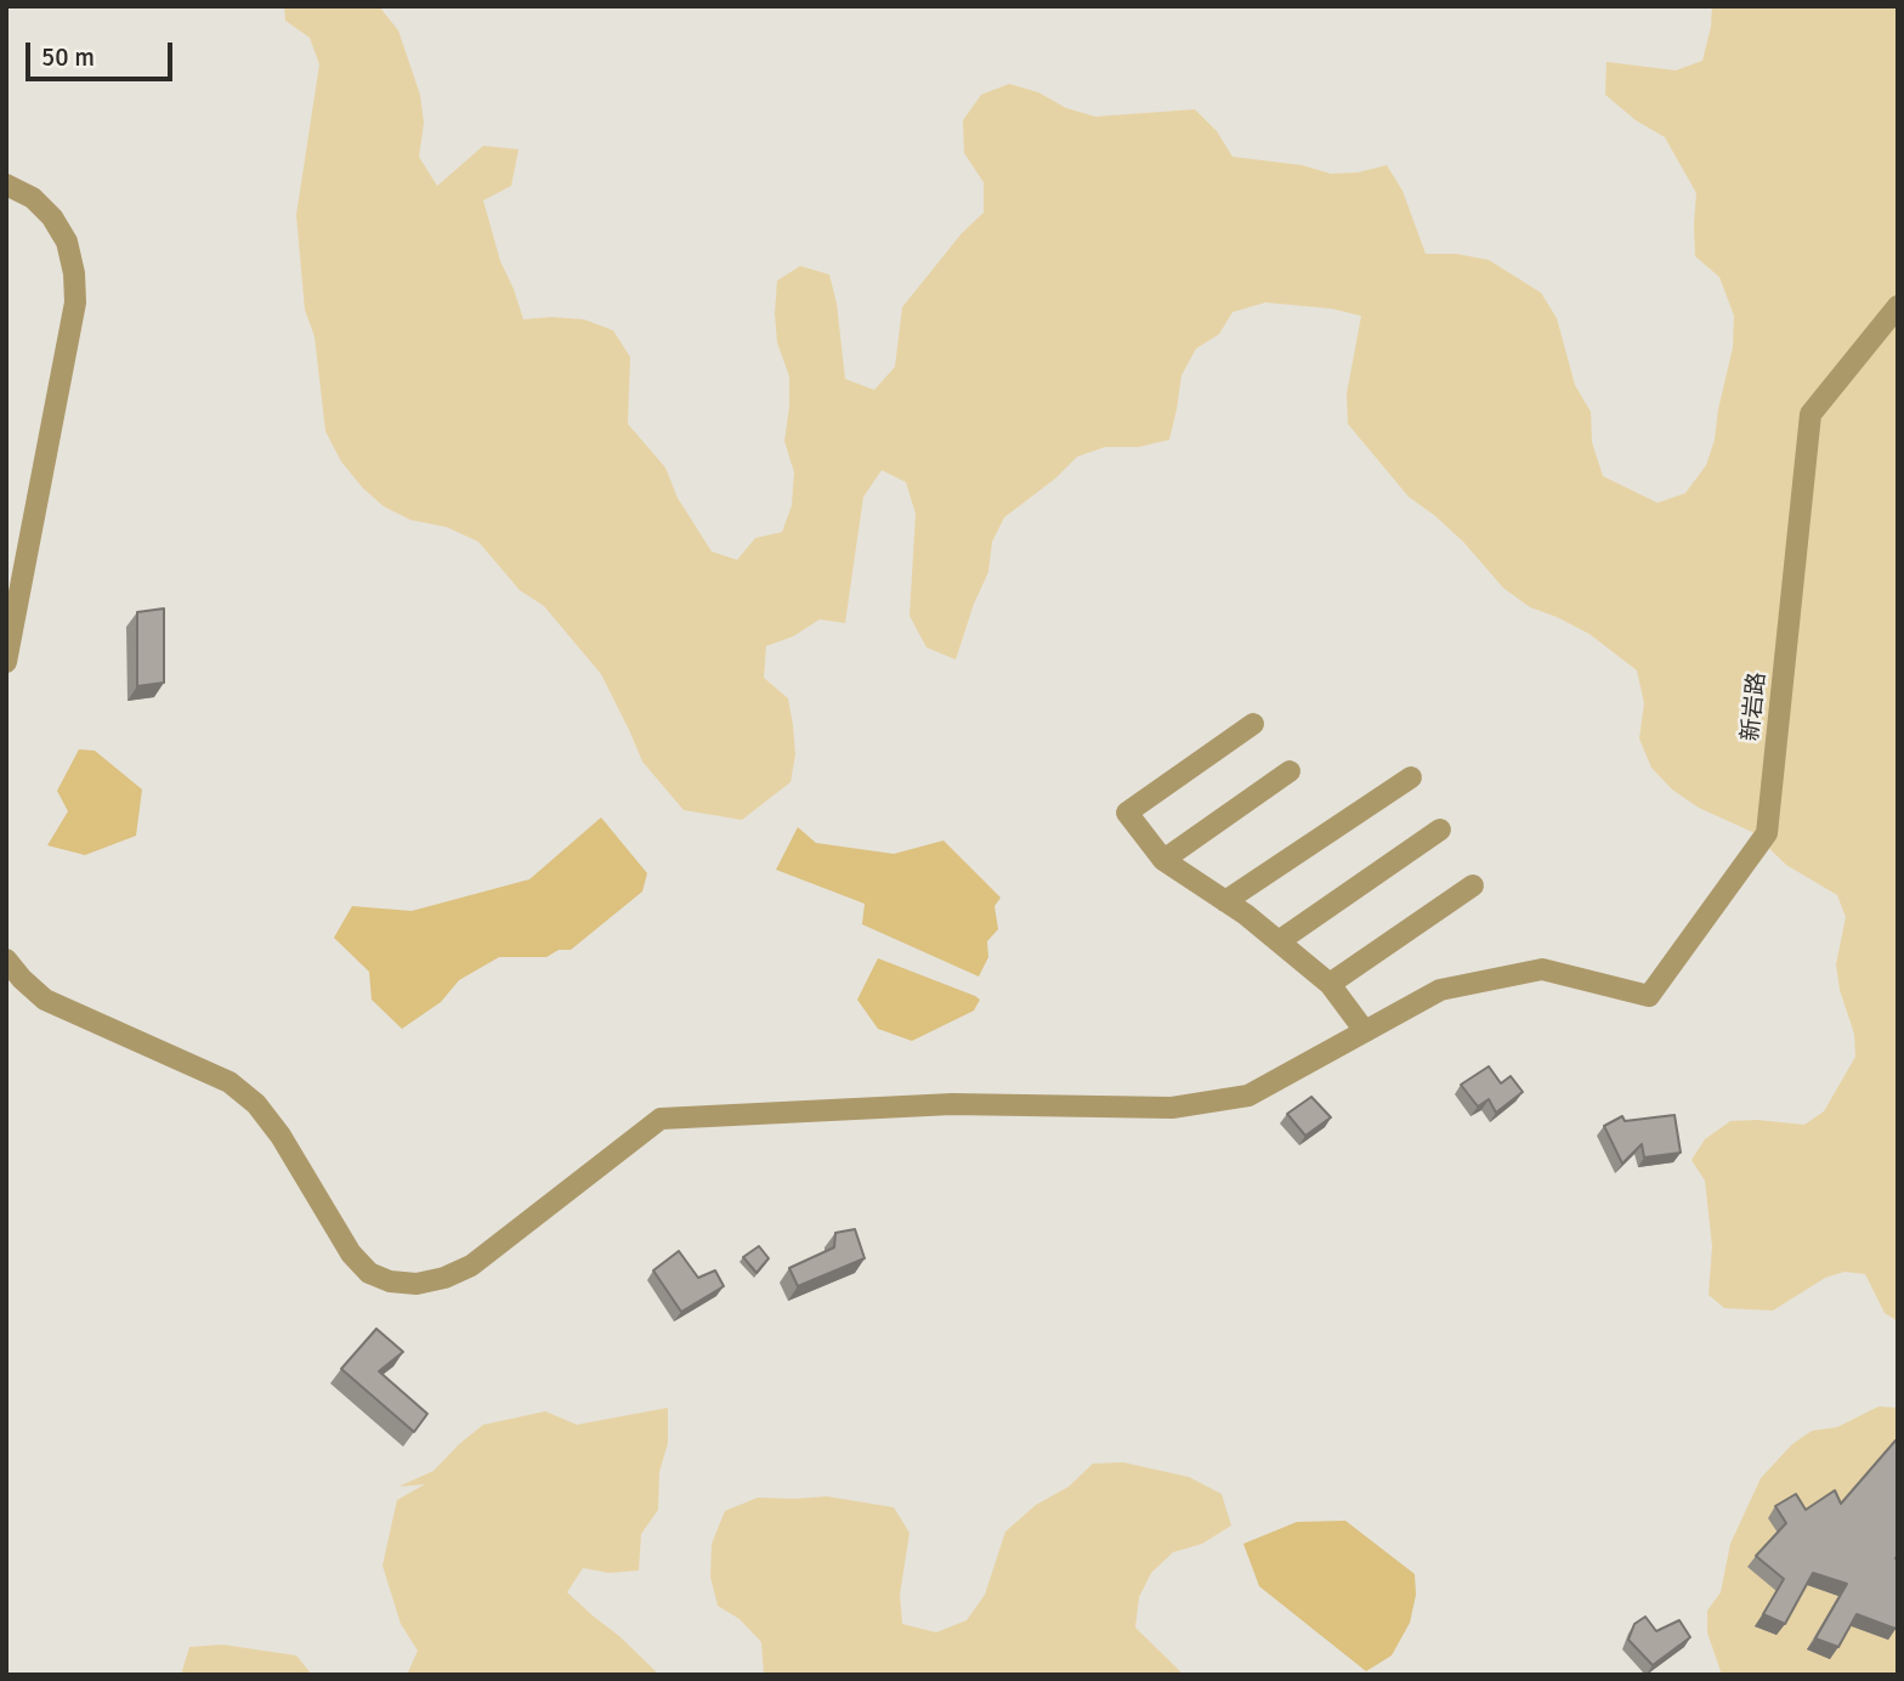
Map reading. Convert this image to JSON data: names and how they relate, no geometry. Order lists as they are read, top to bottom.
{
  "streets": {
    "street": ["新岩路"]
  },
  "scale_bar": "50 m"
}
